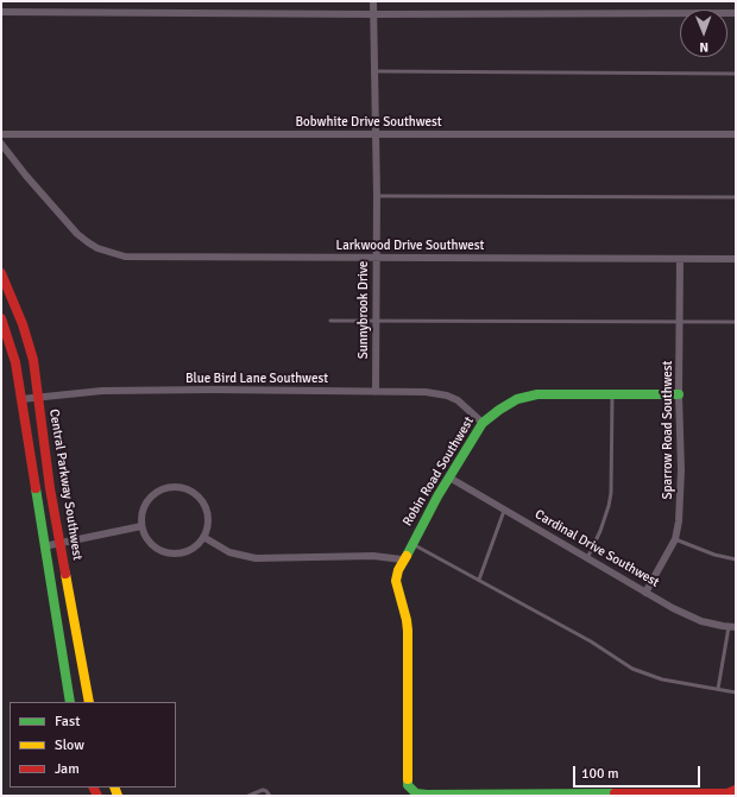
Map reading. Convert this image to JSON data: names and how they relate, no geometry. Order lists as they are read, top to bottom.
{
  "streets": {
    "street": [
      "Bobwhite Drive Southwest",
      "Larkwood Drive Southwest",
      "Sunnybrook Drive",
      "Blue Bird Lane Southwest",
      "Sparrow Road Southwest",
      "Robin Road Southwest",
      "Central Parkway Southwest",
      "Cardinal Drive Southwest"
    ]
  },
  "crossings": [
    ["Bobwhite Drive Southwest", "Sunnybrook Drive"],
    ["Larkwood Drive Southwest", "Sunnybrook Drive"],
    ["Larkwood Drive Southwest", "Sparrow Road Southwest"],
    ["Sunnybrook Drive", "Blue Bird Lane Southwest"],
    ["Blue Bird Lane Southwest", "Robin Road Southwest"],
    ["Blue Bird Lane Southwest", "Central Parkway Southwest"],
    ["Sparrow Road Southwest", "Robin Road Southwest"],
    ["Sparrow Road Southwest", "Cardinal Drive Southwest"],
    ["Robin Road Southwest", "Cardinal Drive Southwest"]
  ],
  "legend": ["Fast", "Slow", "Jam"],
  "scale_bar": "100 m",
  "north": "bottom"
}
